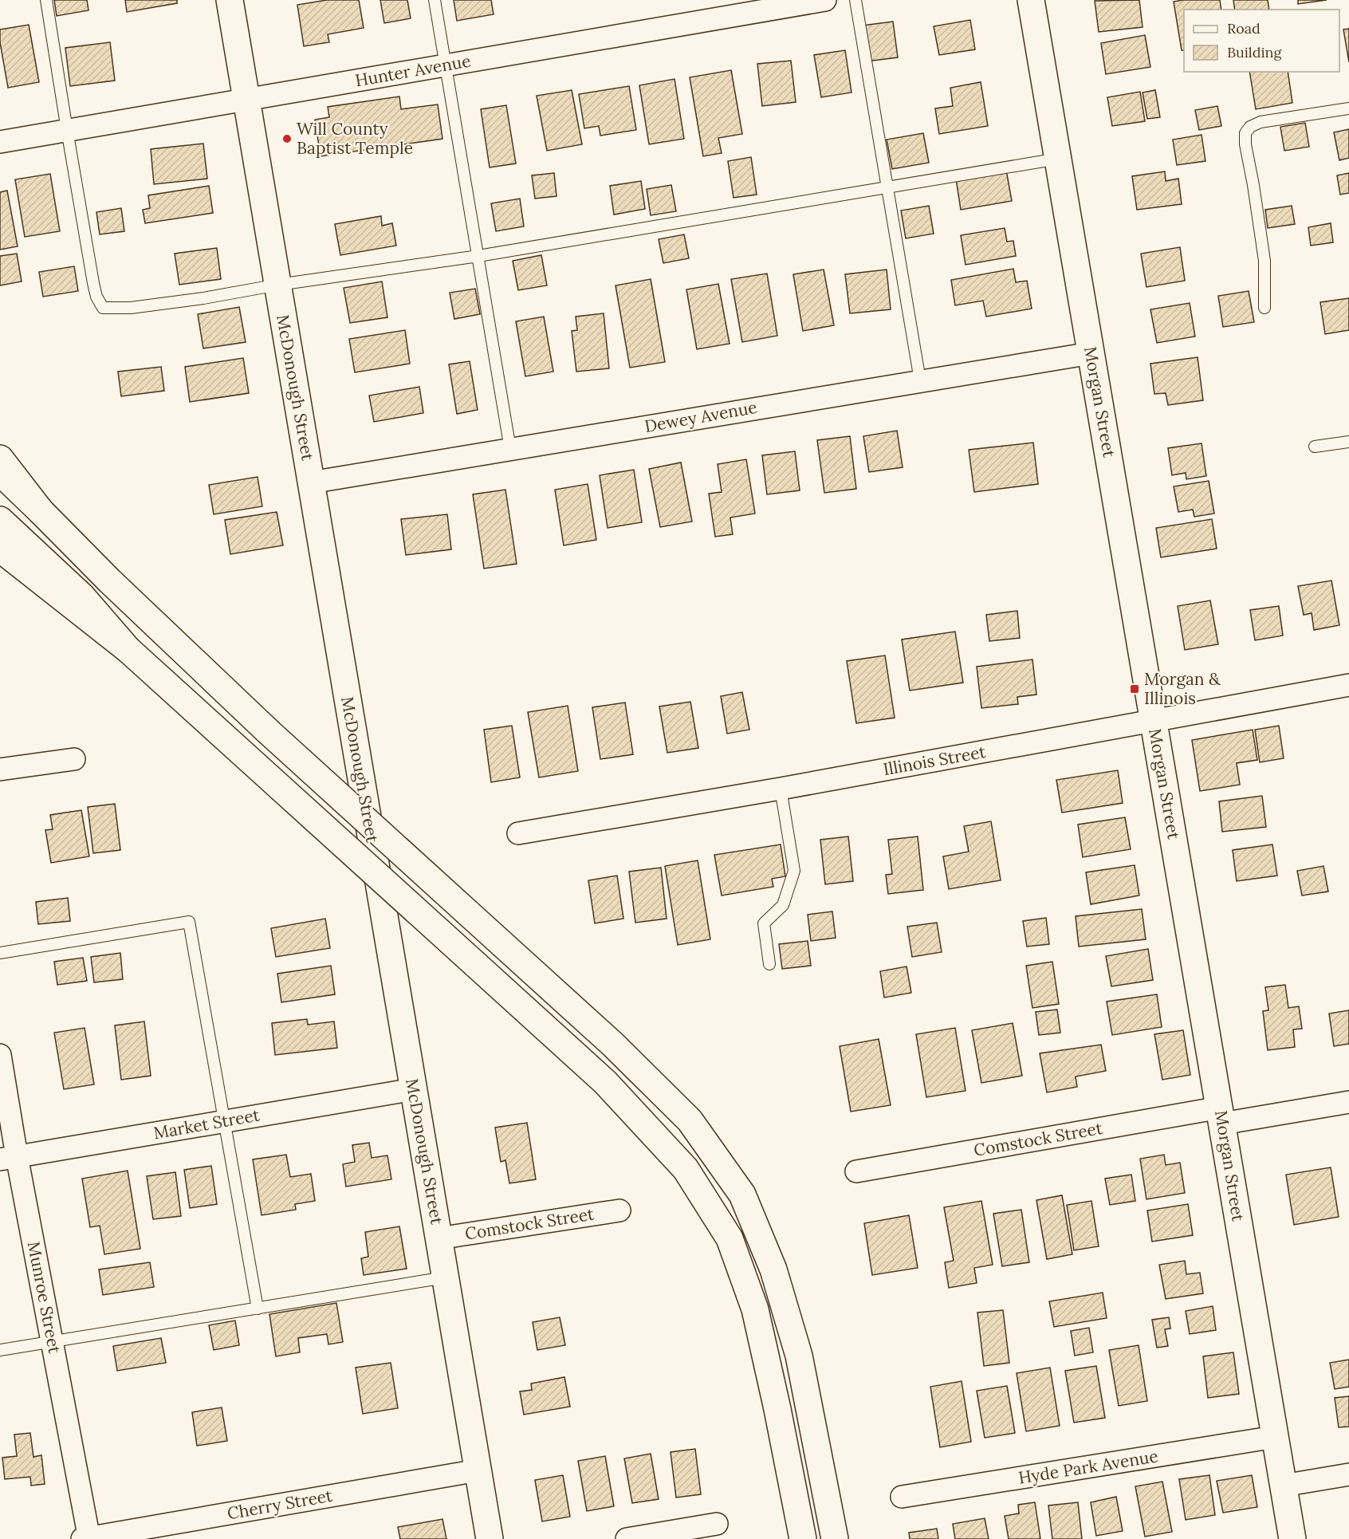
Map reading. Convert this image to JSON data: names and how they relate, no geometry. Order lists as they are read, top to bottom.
{
  "streets": {
    "main road": ["McDonough Street", "Morgan Street"],
    "street": [
      "Hunter Avenue",
      "Dewey Avenue",
      "Illinois Street",
      "Market Street",
      "Comstock Street",
      "Munroe Street",
      "Hyde Park Avenue",
      "Cherry Street"
    ]
  },
  "crossings": [
    ["Hunter Avenue", "McDonough Street"],
    ["McDonough Street", "Dewey Avenue"],
    ["McDonough Street", "Market Street"],
    ["McDonough Street", "Comstock Street"],
    ["McDonough Street", "Cherry Street"],
    ["Morgan Street", "Dewey Avenue"],
    ["Morgan Street", "Illinois Street"],
    ["Morgan Street", "Comstock Street"],
    ["Morgan Street", "Hyde Park Avenue"],
    ["Market Street", "Munroe Street"],
    ["Munroe Street", "Cherry Street"]
  ],
  "places": {
    "other": ["Will County Baptist Temple"],
    "transit": ["Morgan & Illinois"]
  },
  "legend": ["Road", "Building"]
}
